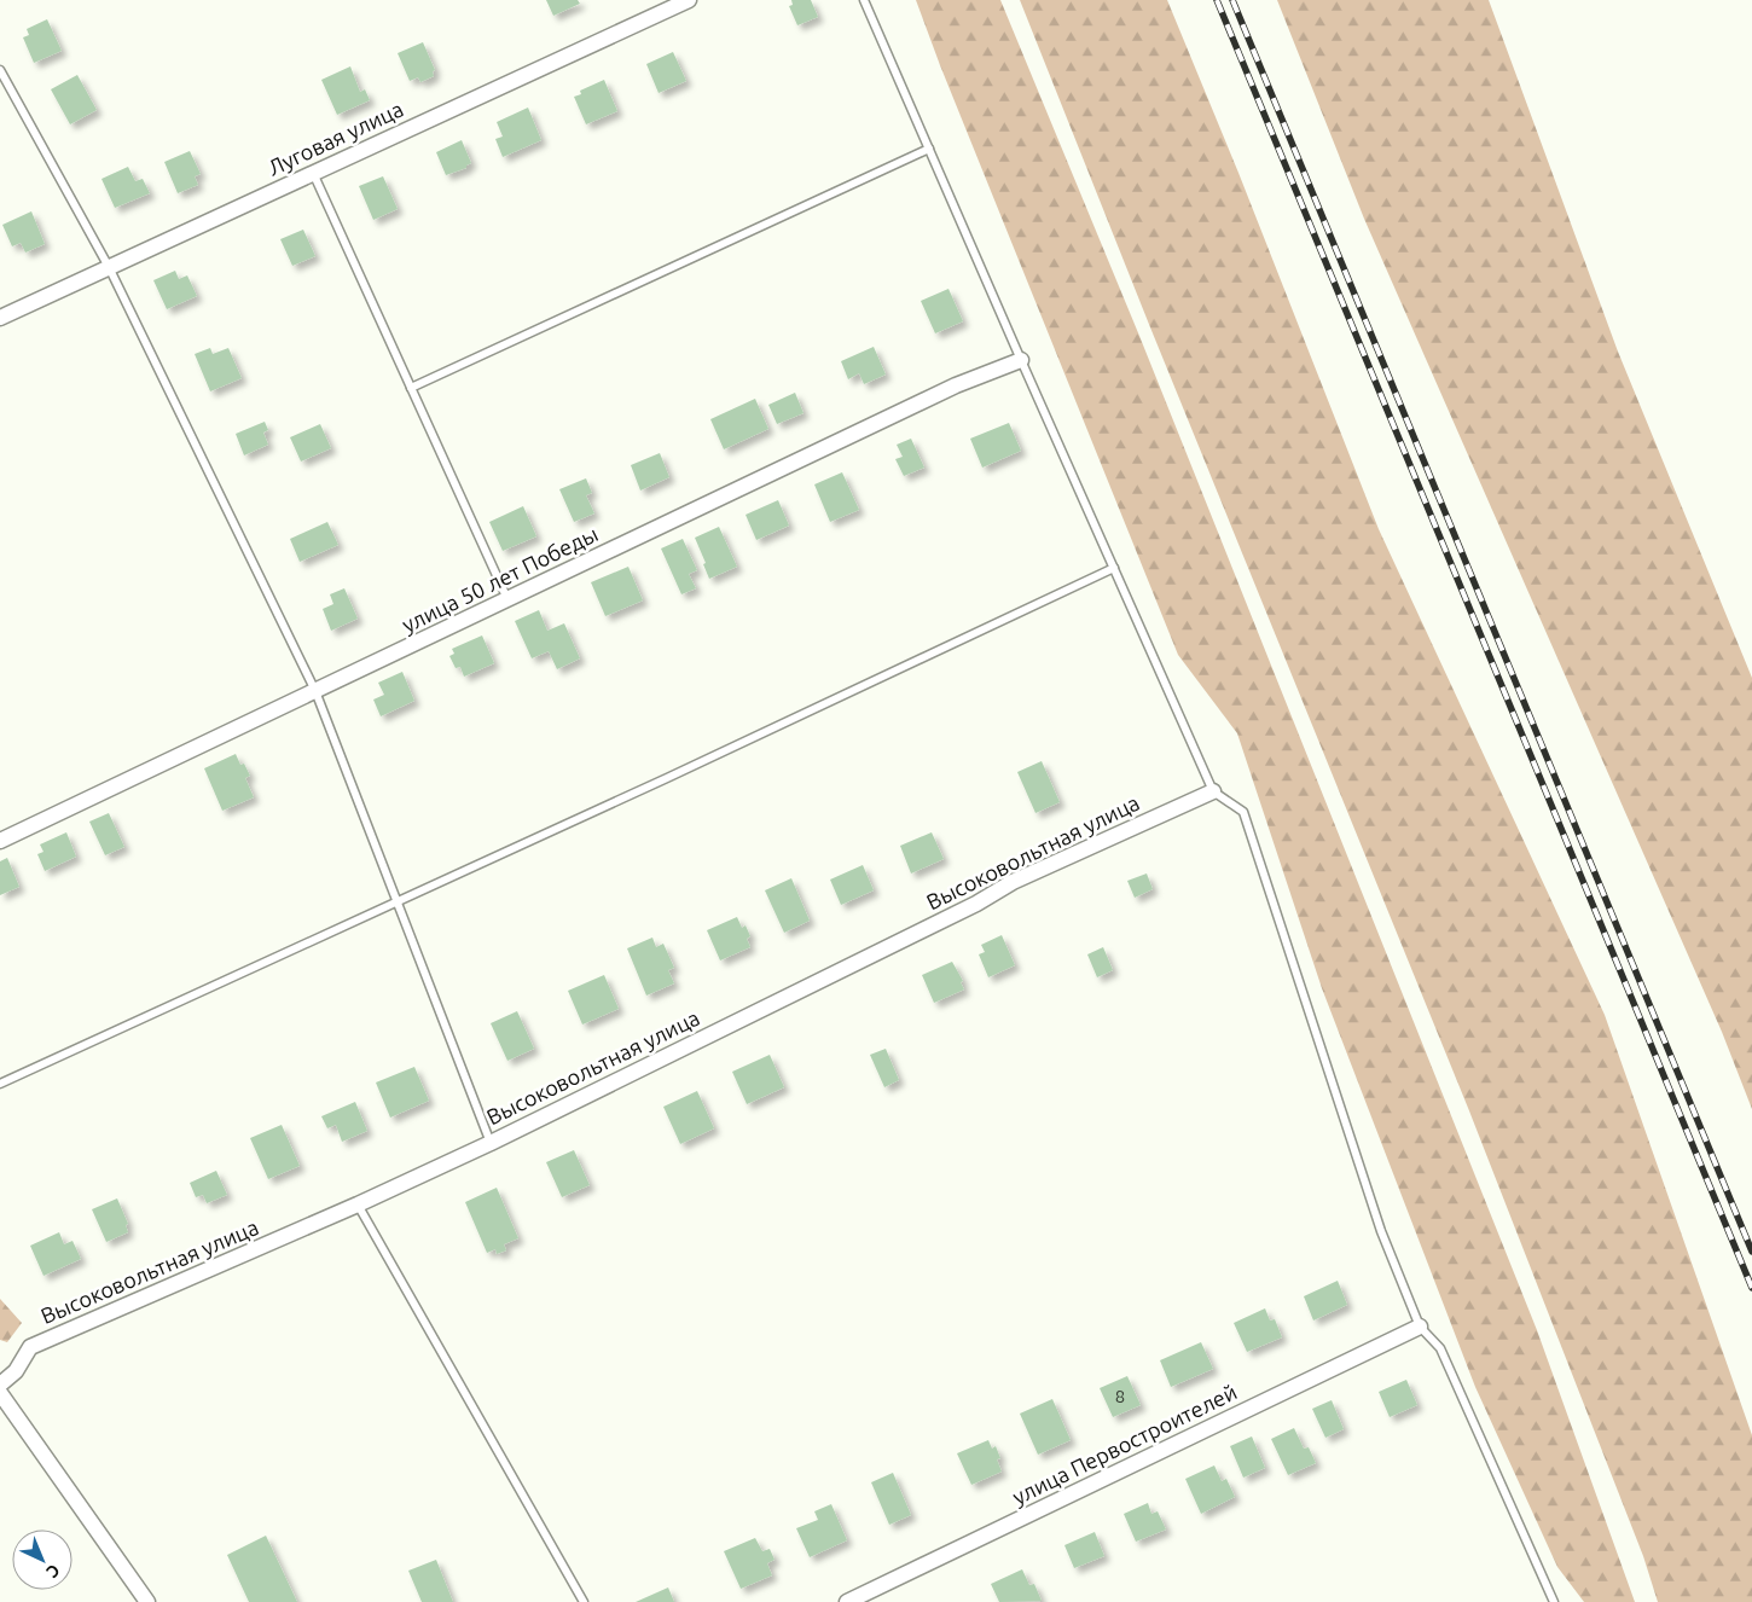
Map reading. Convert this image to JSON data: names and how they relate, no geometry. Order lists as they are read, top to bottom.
{
  "streets": {
    "street": [
      "Луговая улица",
      "улица 50 лет Победы",
      "Высоковольтная улица",
      "улица Первостроителей"
    ]
  },
  "house_numbers": ["8"],
  "north": "bottom right"
}
